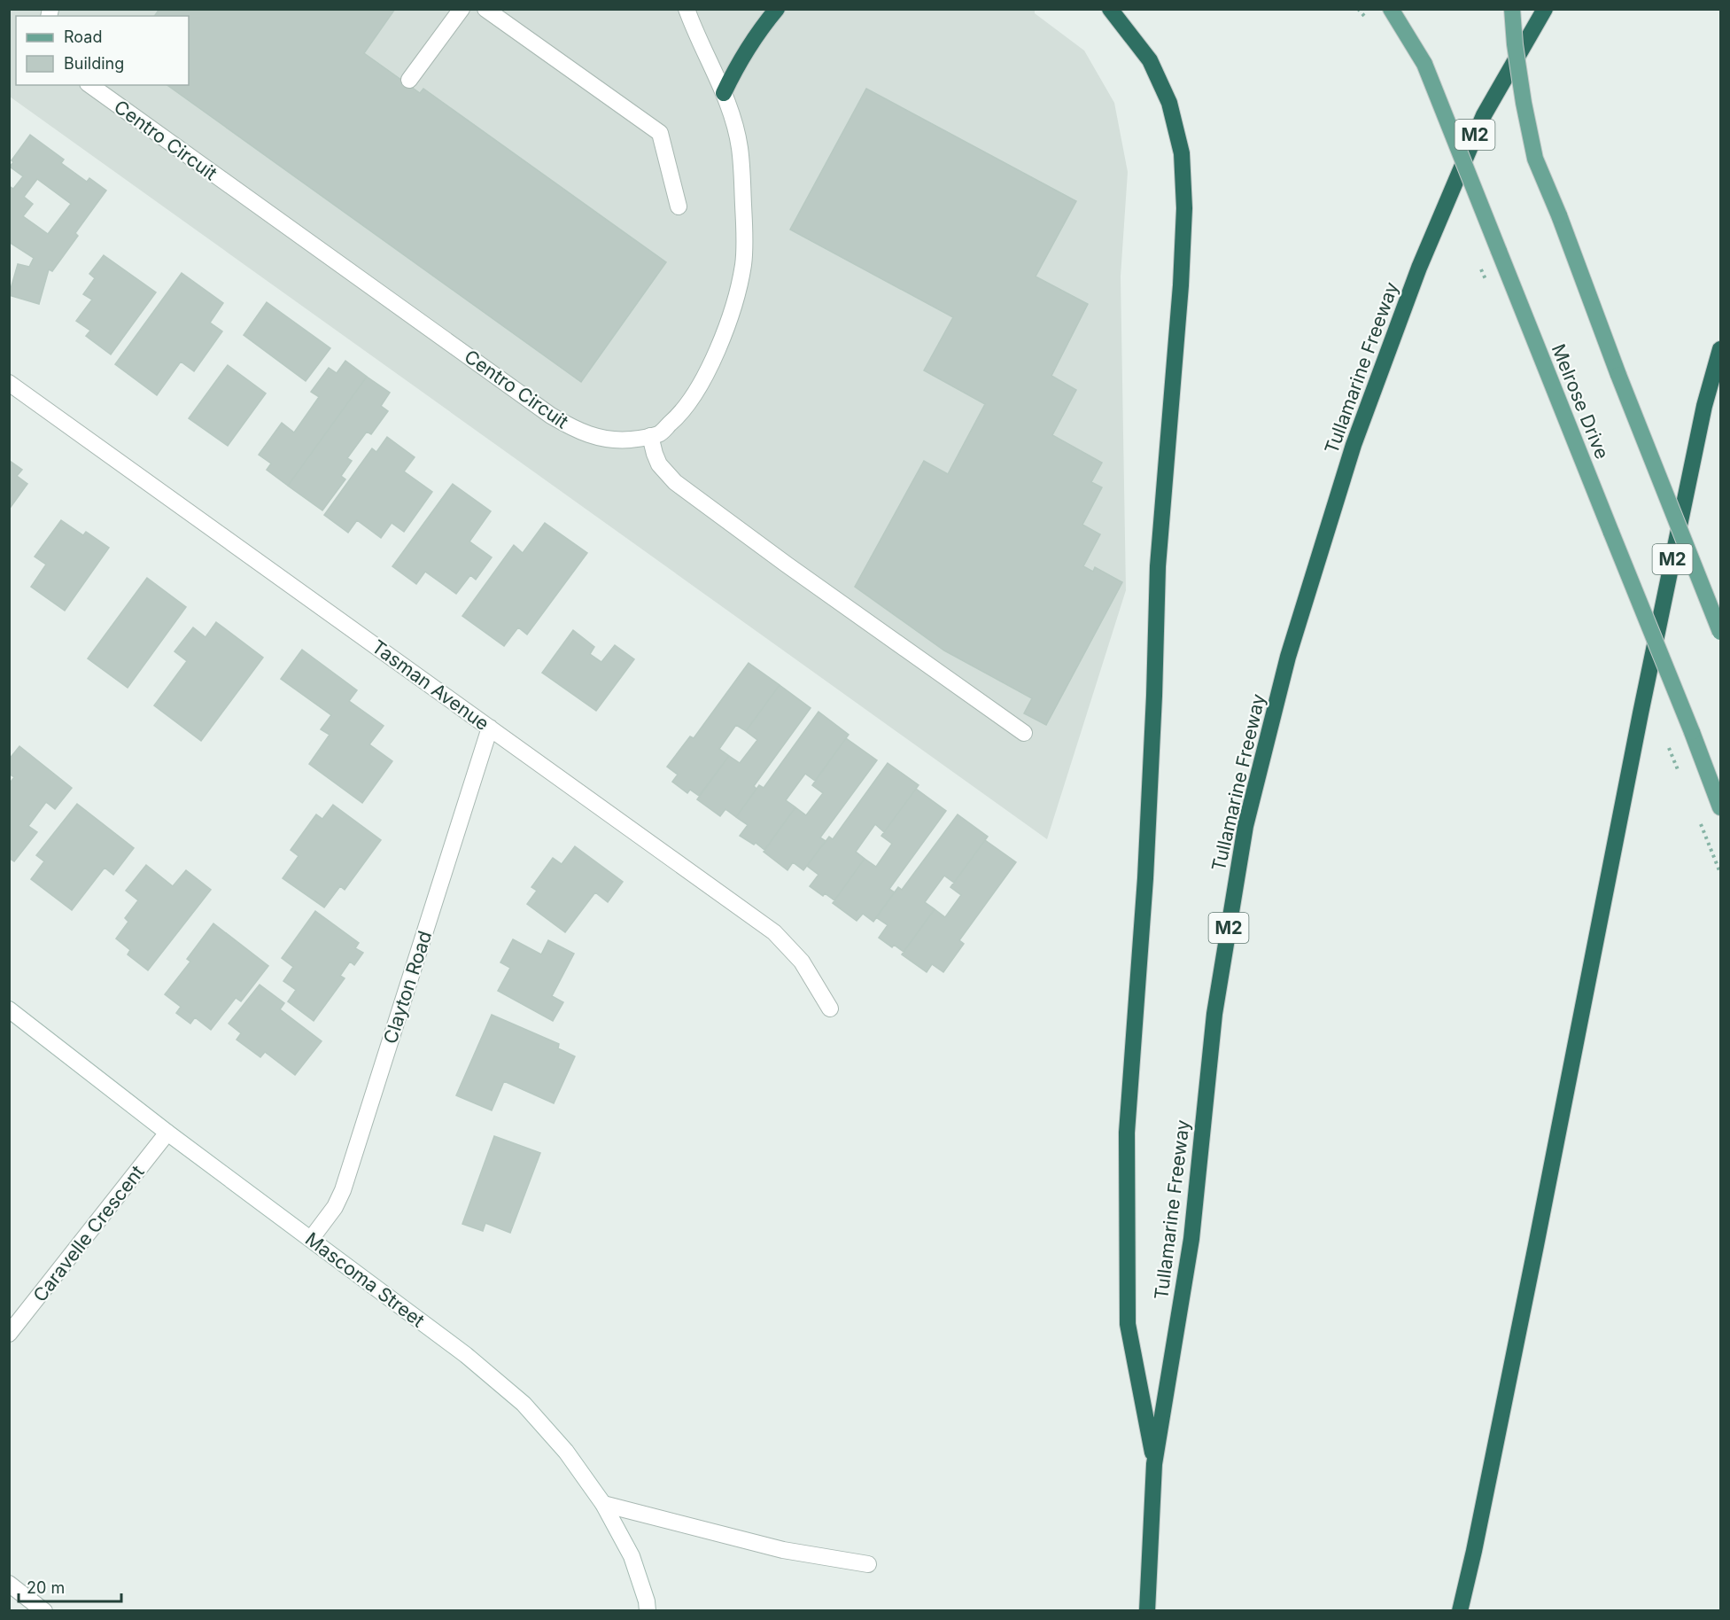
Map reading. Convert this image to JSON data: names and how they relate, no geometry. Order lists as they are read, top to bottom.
{
  "streets": {
    "highway": ["M2", "Tullamarine Freeway"],
    "main road": ["Melrose Drive"],
    "street": [
      "Centro Circuit",
      "Tasman Avenue",
      "Clayton Road",
      "Caravelle Crescent",
      "Mascoma Street"
    ]
  },
  "crossings": [
    ["Tasman Avenue", "Clayton Road"],
    ["Clayton Road", "Mascoma Street"],
    ["Caravelle Crescent", "Mascoma Street"]
  ],
  "legend": ["Road", "Building"],
  "scale_bar": "20 m"
}
